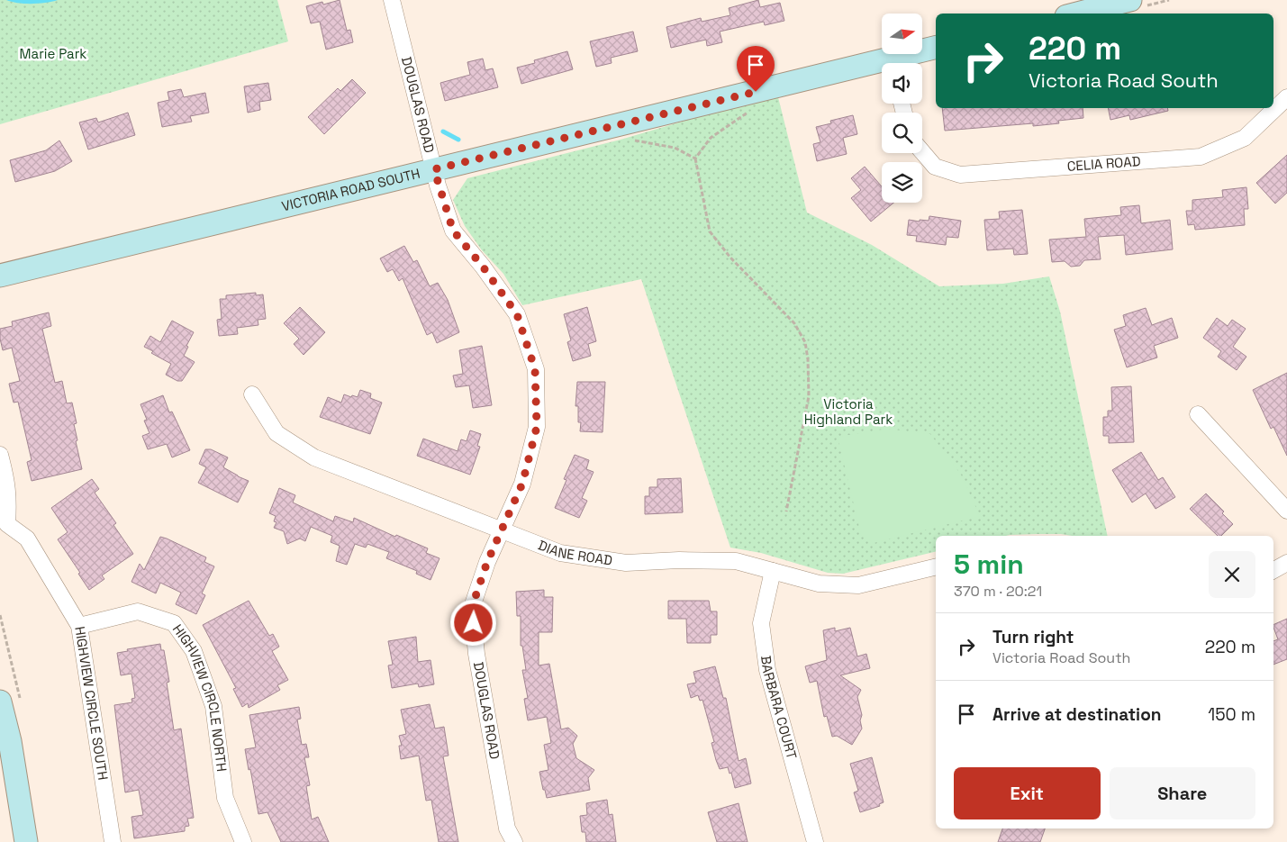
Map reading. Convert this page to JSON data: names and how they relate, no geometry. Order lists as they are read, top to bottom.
{
  "streets": {
    "street": [
      "DOUGLAS ROAD",
      "CELIA ROAD",
      "VICTORIA ROAD SOUTH",
      "DIANE ROAD",
      "HIGHVIEW CIRCLE NORTH",
      "HIGHVIEW CIRCLE SOUTH",
      "BARBARA COURT"
    ]
  },
  "crossings": [
    ["DOUGLAS ROAD", "VICTORIA ROAD SOUTH"],
    ["DOUGLAS ROAD", "DIANE ROAD"],
    ["DIANE ROAD", "BARBARA COURT"],
    ["HIGHVIEW CIRCLE NORTH", "HIGHVIEW CIRCLE SOUTH"]
  ],
  "parks": ["Marie Park", "Victoria Highland Park"],
  "north": "right",
  "page": {
    "turn": ["220 m", "Victoria Road South"],
    "heading": ["5 min", "370 m · 20:21"],
    "list": [
      {
        "name": "Turn right",
        "note": "Victoria Road South",
        "value": "220 m"
      },
      {
        "name": "Arrive at destination",
        "value": "150 m"
      }
    ],
    "buttons": ["Exit", "Share"]
  }
}
